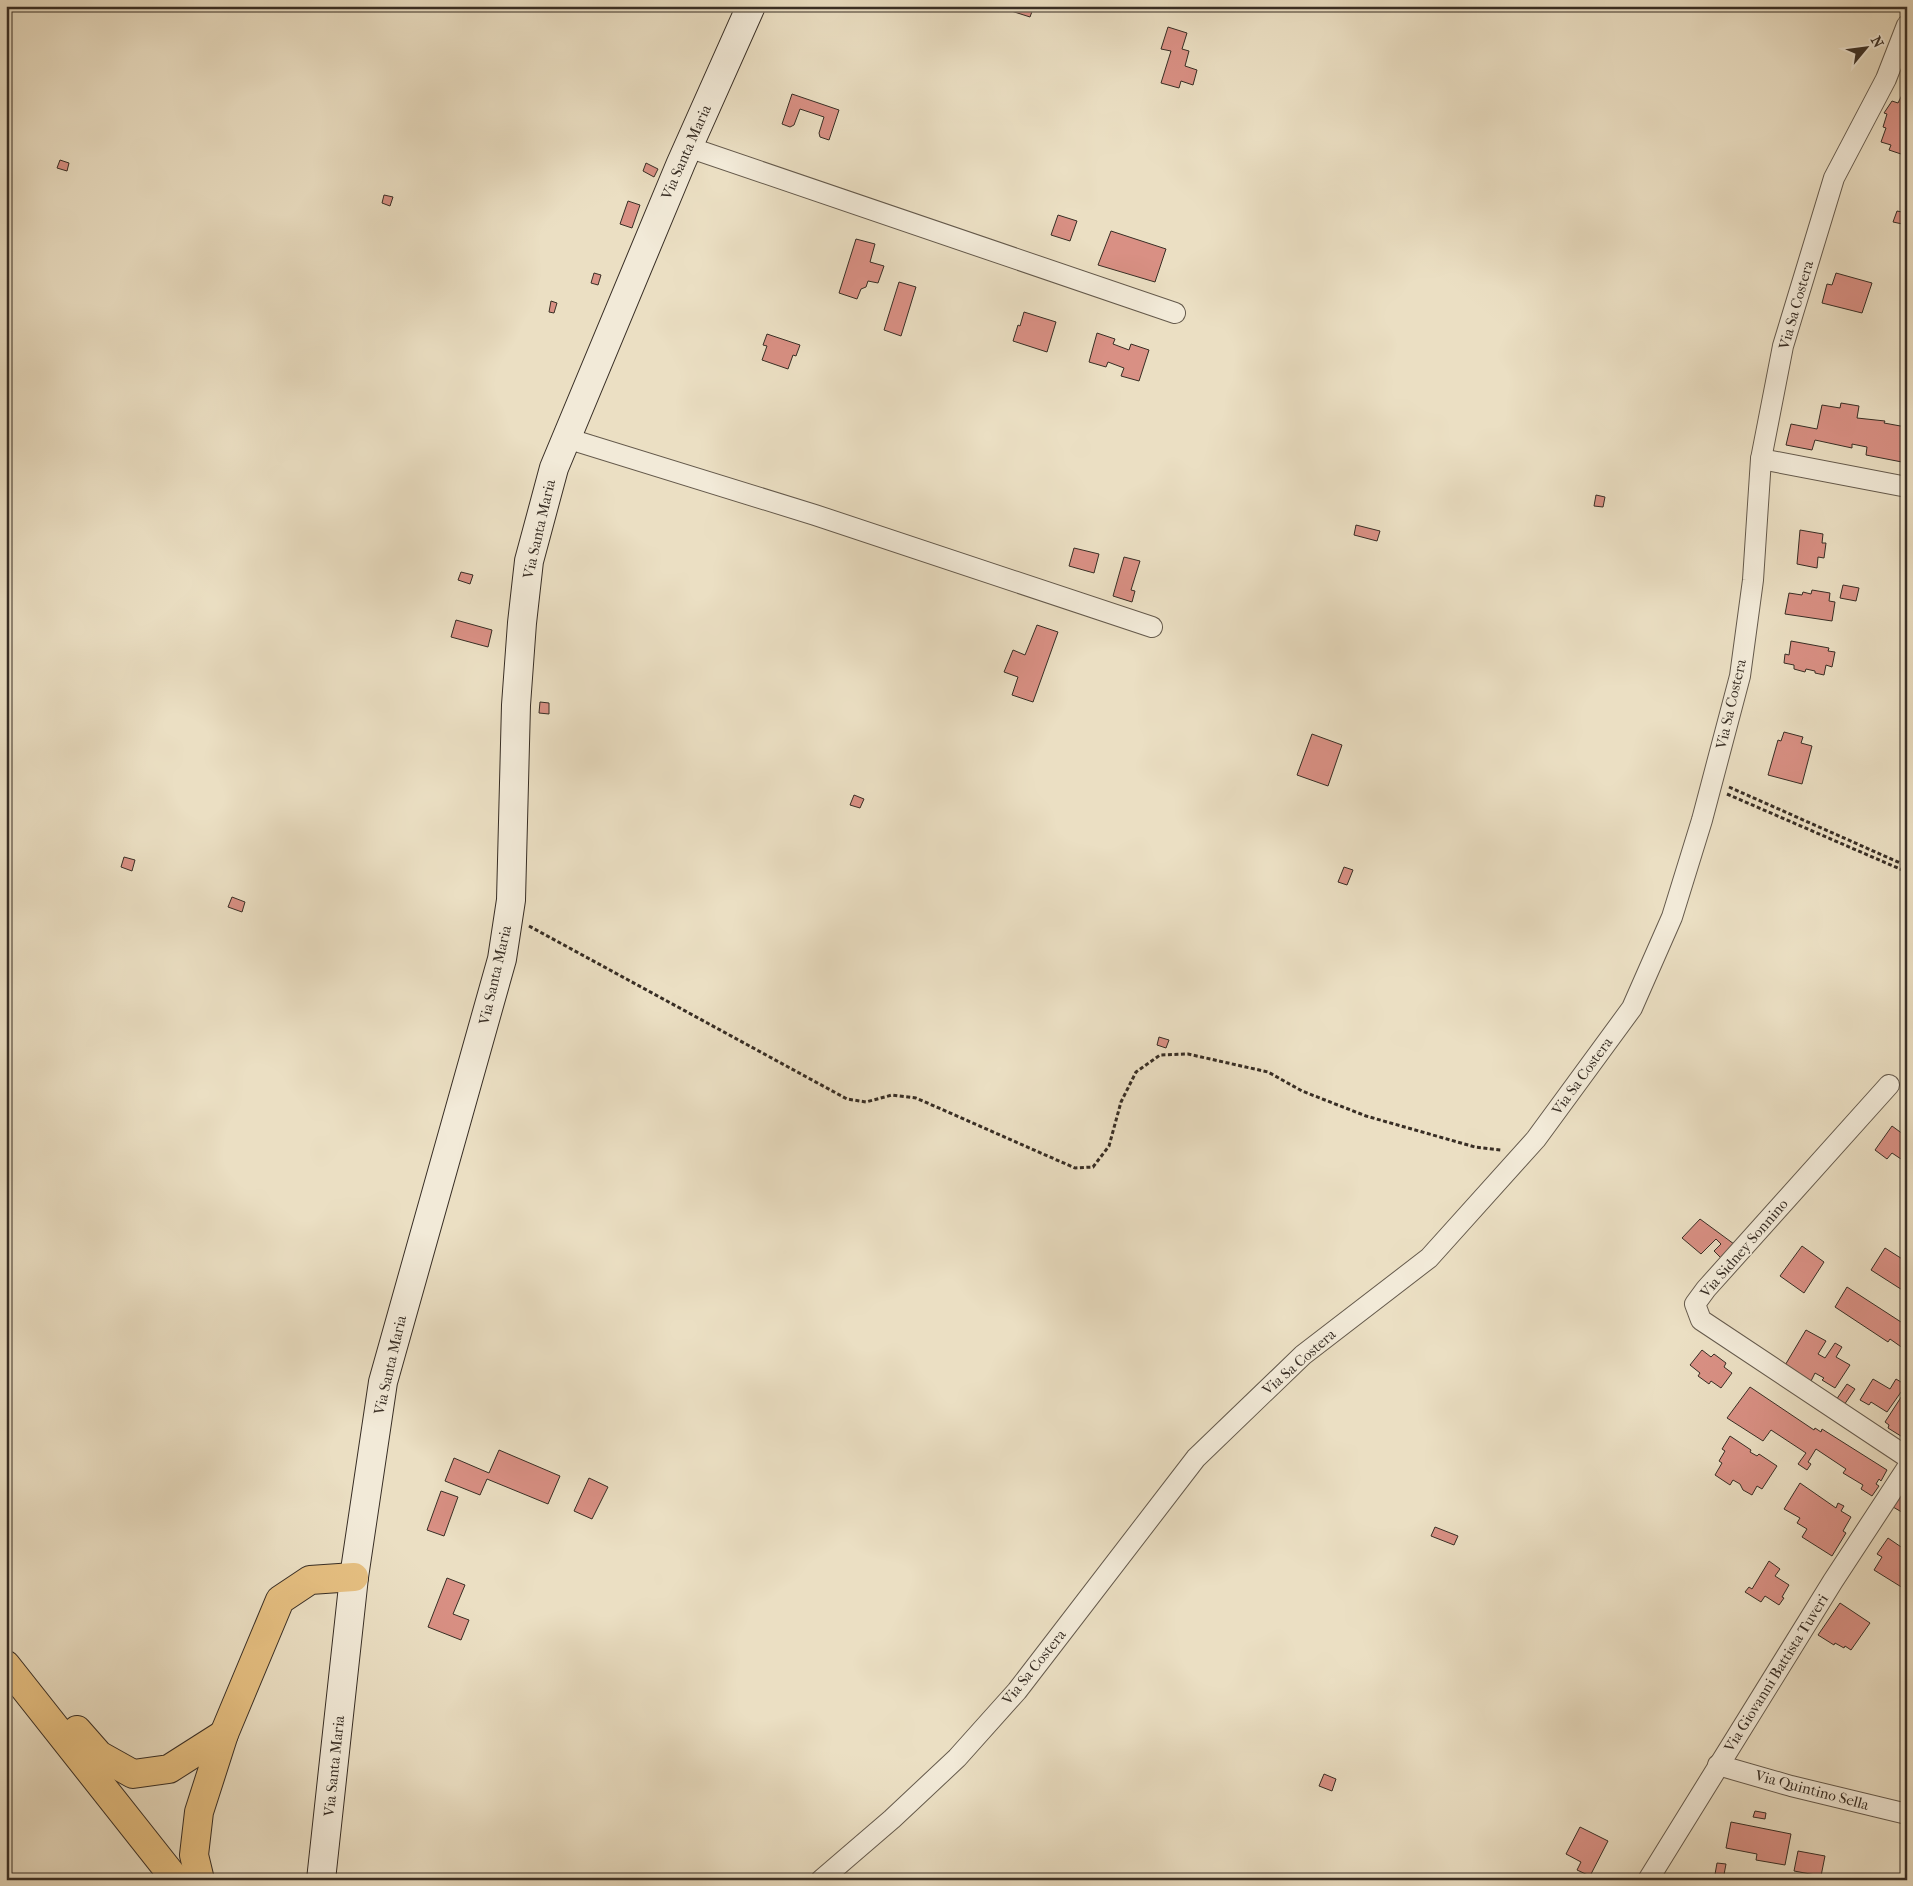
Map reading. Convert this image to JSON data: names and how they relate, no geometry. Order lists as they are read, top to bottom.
{
  "streets": {
    "street": [
      "Via Santa Maria",
      "Via Sa Costera",
      "Via Sidney Sonnino",
      "Via Giovanni Battista Tuveri",
      "Via Quintino Sella"
    ]
  },
  "crossings": [
    ["Via Giovanni Battista Tuveri", "Via Quintino Sella"]
  ],
  "north": "top right"
}
